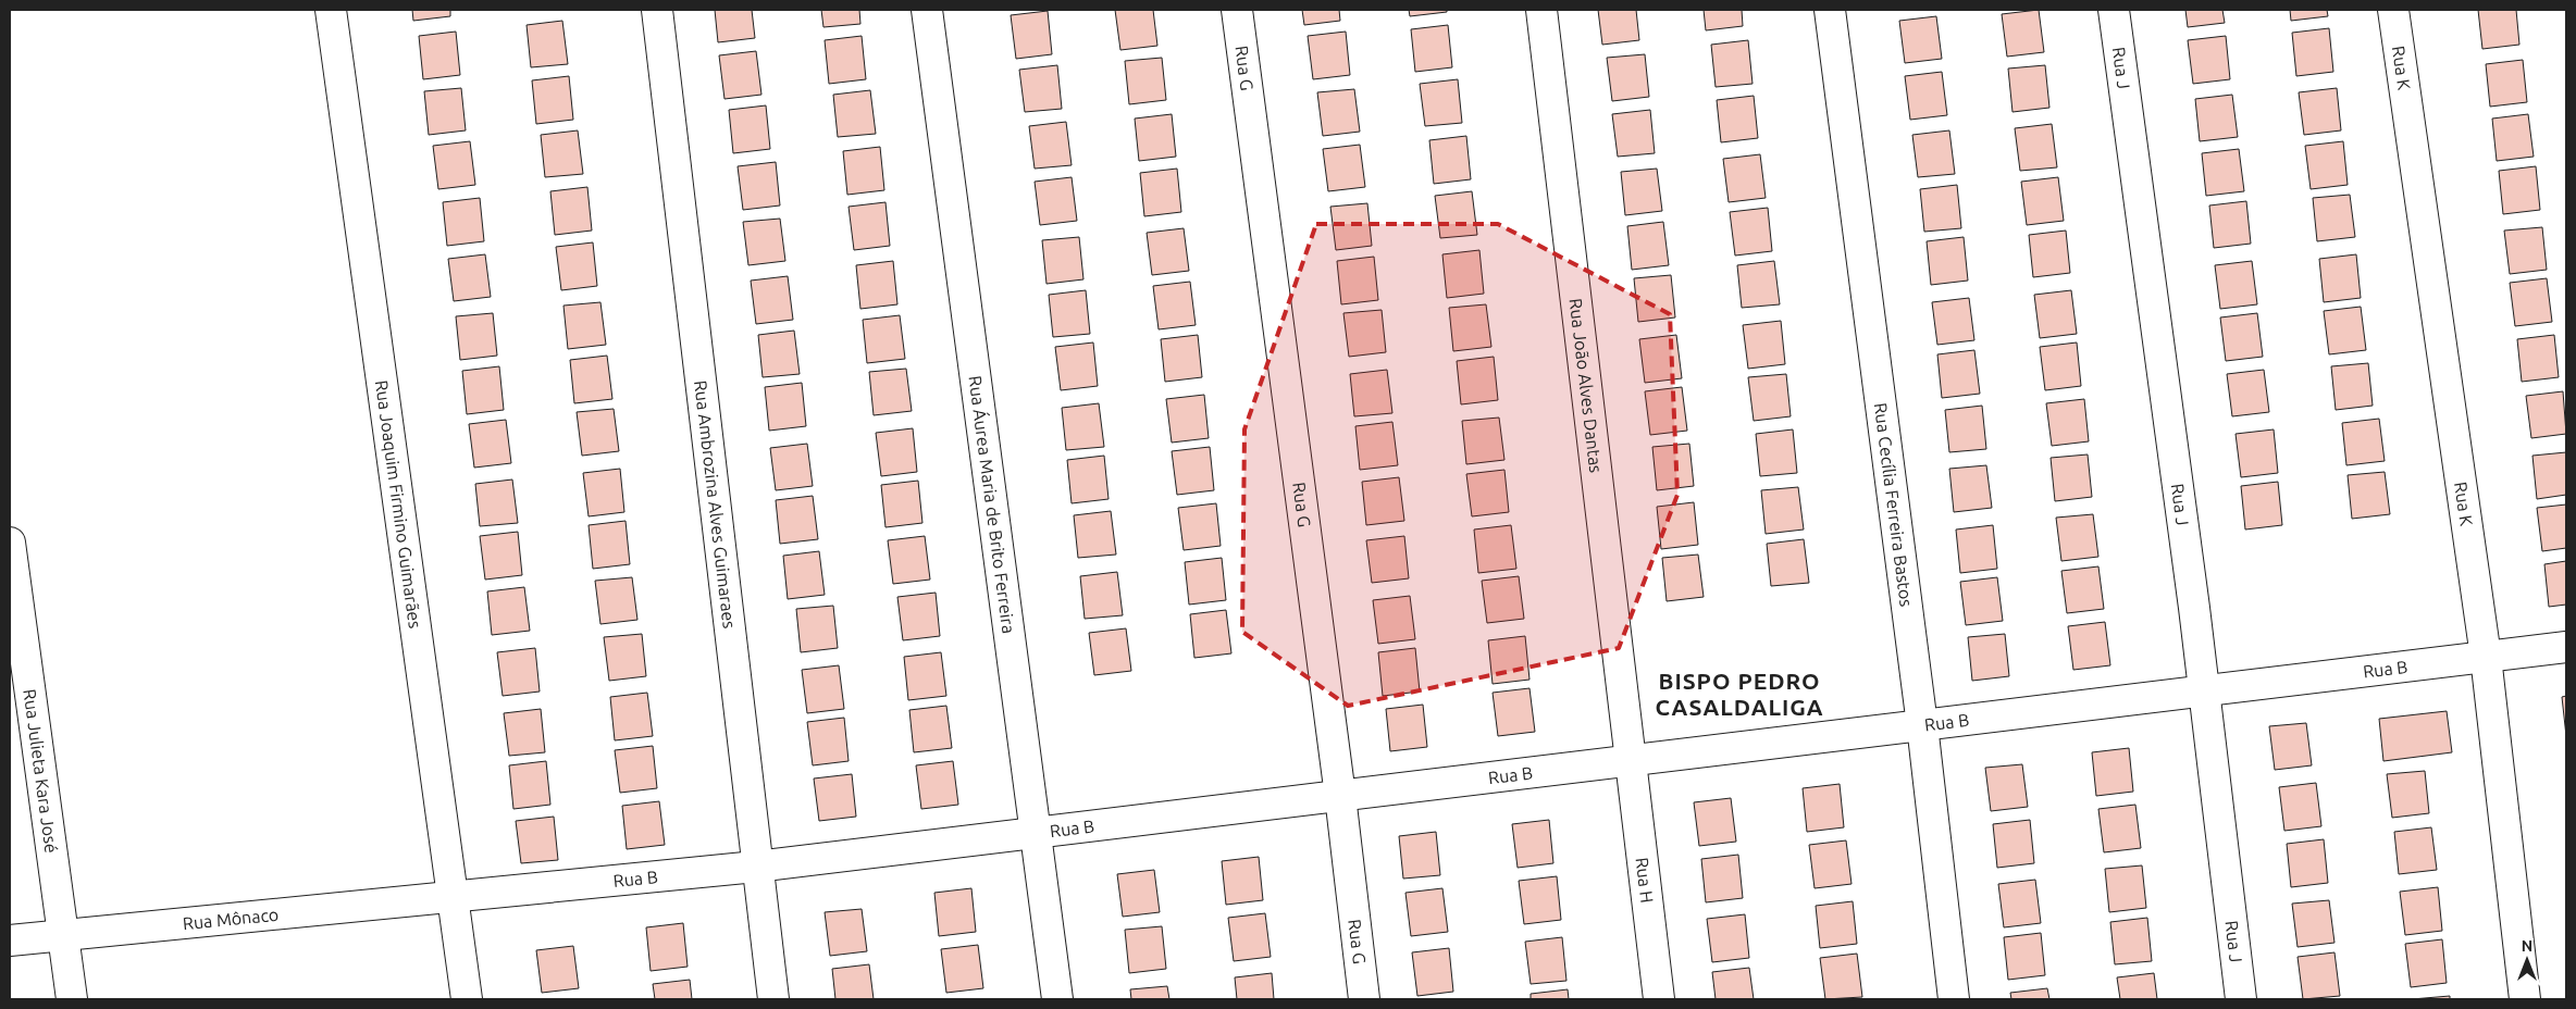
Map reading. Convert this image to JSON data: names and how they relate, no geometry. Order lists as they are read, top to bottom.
{
  "streets": {
    "street": [
      "Rua G",
      "Rua J",
      "Rua K",
      "Rua João Alves Dantas",
      "Rua Joaquim Firmino Guimarães",
      "Rua Ambrozina Alves Guimaraes",
      "Rua Áurea Maria de Brito Ferreira",
      "Rua Cecília Ferreira Bastos",
      "Rua B",
      "Rua Julieta Kara José",
      "Rua H",
      "Rua Mônaco"
    ]
  },
  "crossings": [
    ["Rua G", "Rua B"],
    ["Rua J", "Rua B"],
    ["Rua K", "Rua B"],
    ["Rua João Alves Dantas", "Rua B"],
    ["Rua João Alves Dantas", "Rua H"],
    ["Rua Joaquim Firmino Guimarães", "Rua B"],
    ["Rua Joaquim Firmino Guimarães", "Rua Mônaco"],
    ["Rua Ambrozina Alves Guimaraes", "Rua B"],
    ["Rua Áurea Maria de Brito Ferreira", "Rua B"],
    ["Rua Cecília Ferreira Bastos", "Rua B"],
    ["Rua B", "Rua H"],
    ["Rua B", "Rua Mônaco"],
    ["Rua Julieta Kara José", "Rua Mônaco"]
  ],
  "districts": ["BISPO PEDRO CASALDALIGA"],
  "north": "top"
}
